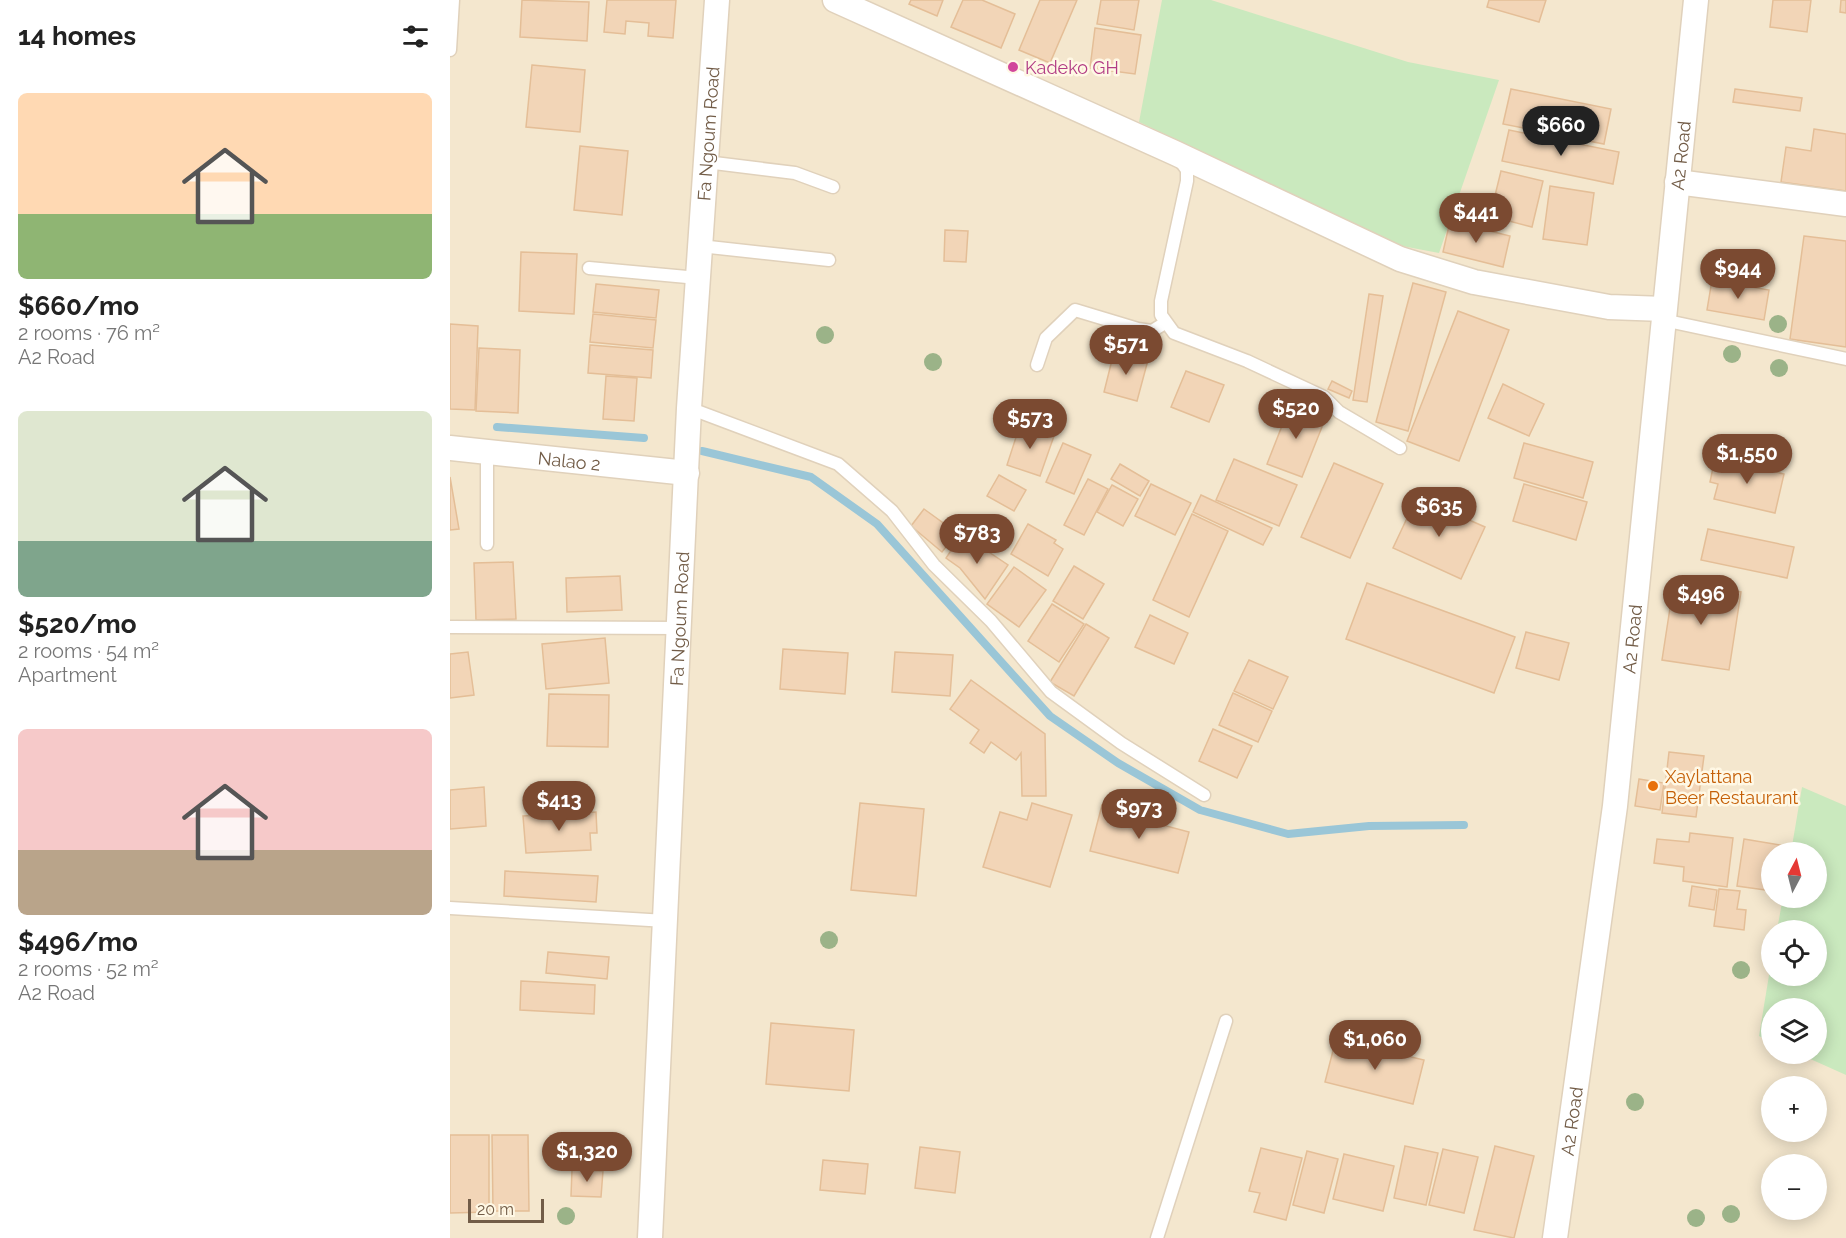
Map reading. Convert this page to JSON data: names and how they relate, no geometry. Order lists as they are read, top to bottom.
{
  "streets": {
    "street": ["Fa Ngoum Road", "A2 Road", "Nalao 2"]
  },
  "crossings": [
    ["Fa Ngoum Road", "Nalao 2"]
  ],
  "places": ["Kadeko GH", "Xaylattana Beer Restaurant"],
  "scale_bar": "20 m",
  "north": "top",
  "page": {
    "heading": "14 homes",
    "list": [
      {
        "name": "$660/mo",
        "note": "2 rooms · 76 m² · A2 Road"
      },
      {
        "name": "$520/mo",
        "note": "2 rooms · 54 m² · Apartment"
      },
      {
        "name": "$496/mo",
        "note": "2 rooms · 52 m² · A2 Road"
      }
    ],
    "price": [
      "$660",
      "$441",
      "$944",
      "$571",
      "$520",
      "$573",
      "$1,550",
      "$635",
      "$783",
      "$496",
      "$413",
      "$973",
      "$1,060",
      "$1,320"
    ],
    "map_buttons": ["+", "−"],
    "scale": "20 m"
  }
}
